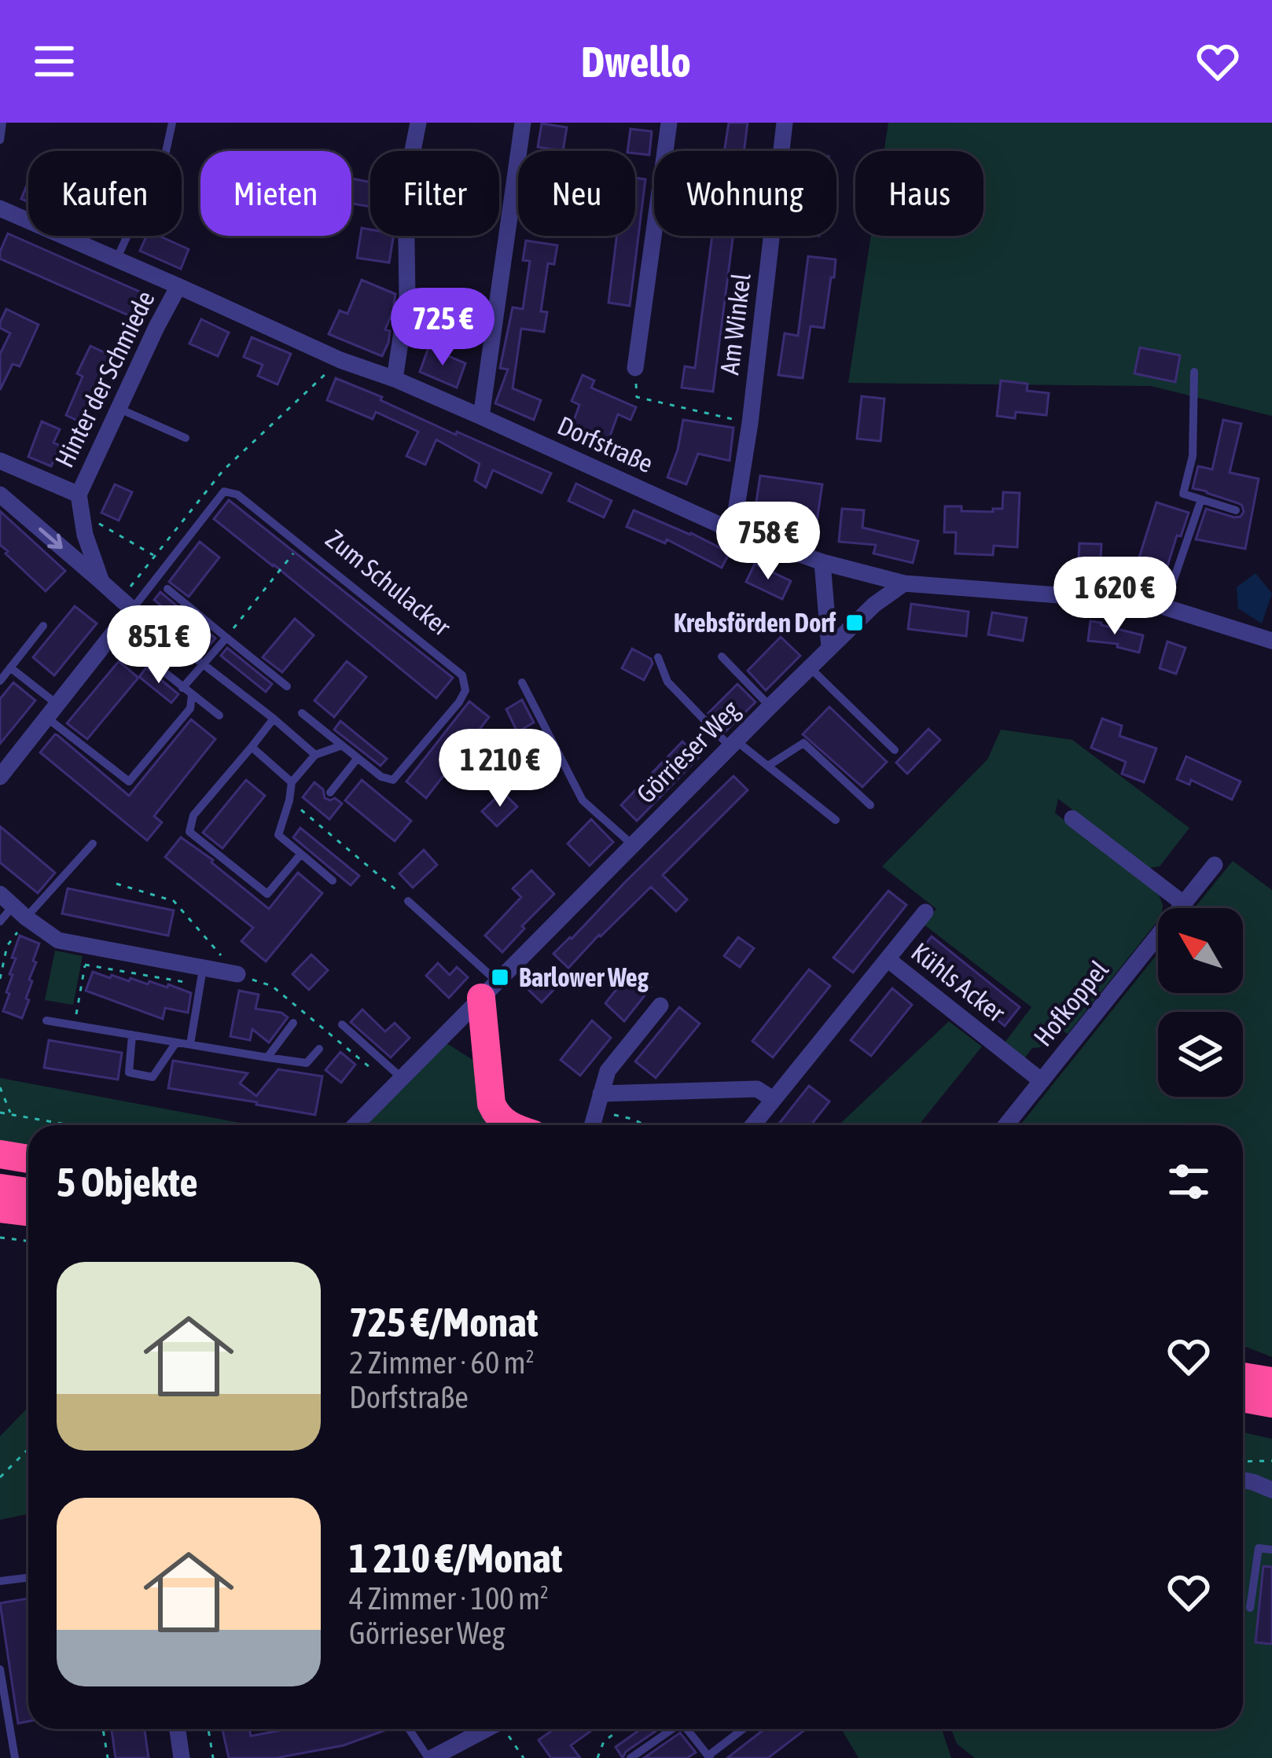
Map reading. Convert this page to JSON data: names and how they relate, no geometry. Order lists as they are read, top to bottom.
{
  "streets": {
    "street": [
      "Am Winkel",
      "Hinter der Schmiede",
      "Dorfstraße",
      "Zum Schulacker",
      "Görrieser Weg",
      "Kühls Acker",
      "Hofkoppel"
    ]
  },
  "crossings": [
    ["Am Winkel", "Dorfstraße"],
    ["Hinter der Schmiede", "Dorfstraße"],
    ["Hinter der Schmiede", "Zum Schulacker"],
    ["Dorfstraße", "Görrieser Weg"],
    ["Kühls Acker", "Hofkoppel"]
  ],
  "places": {
    "transit": ["Krebsförden Dorf", "Barlower Weg"]
  },
  "north": "top left",
  "page": {
    "header": "Dwello",
    "chip": [
      "Kaufen",
      "Mieten",
      "Filter",
      "Neu",
      "Wohnung",
      "Haus"
    ],
    "price": [
      "725 €",
      "758 €",
      "1 620 €",
      "851 €",
      "1 210 €"
    ],
    "heading": "5 Objekte",
    "list": [
      {
        "name": "725 €/Monat",
        "note": "2 Zimmer · 60 m² · Dorfstraße"
      },
      {
        "name": "1 210 €/Monat",
        "note": "4 Zimmer · 100 m² · Görrieser Weg"
      }
    ]
  }
}
